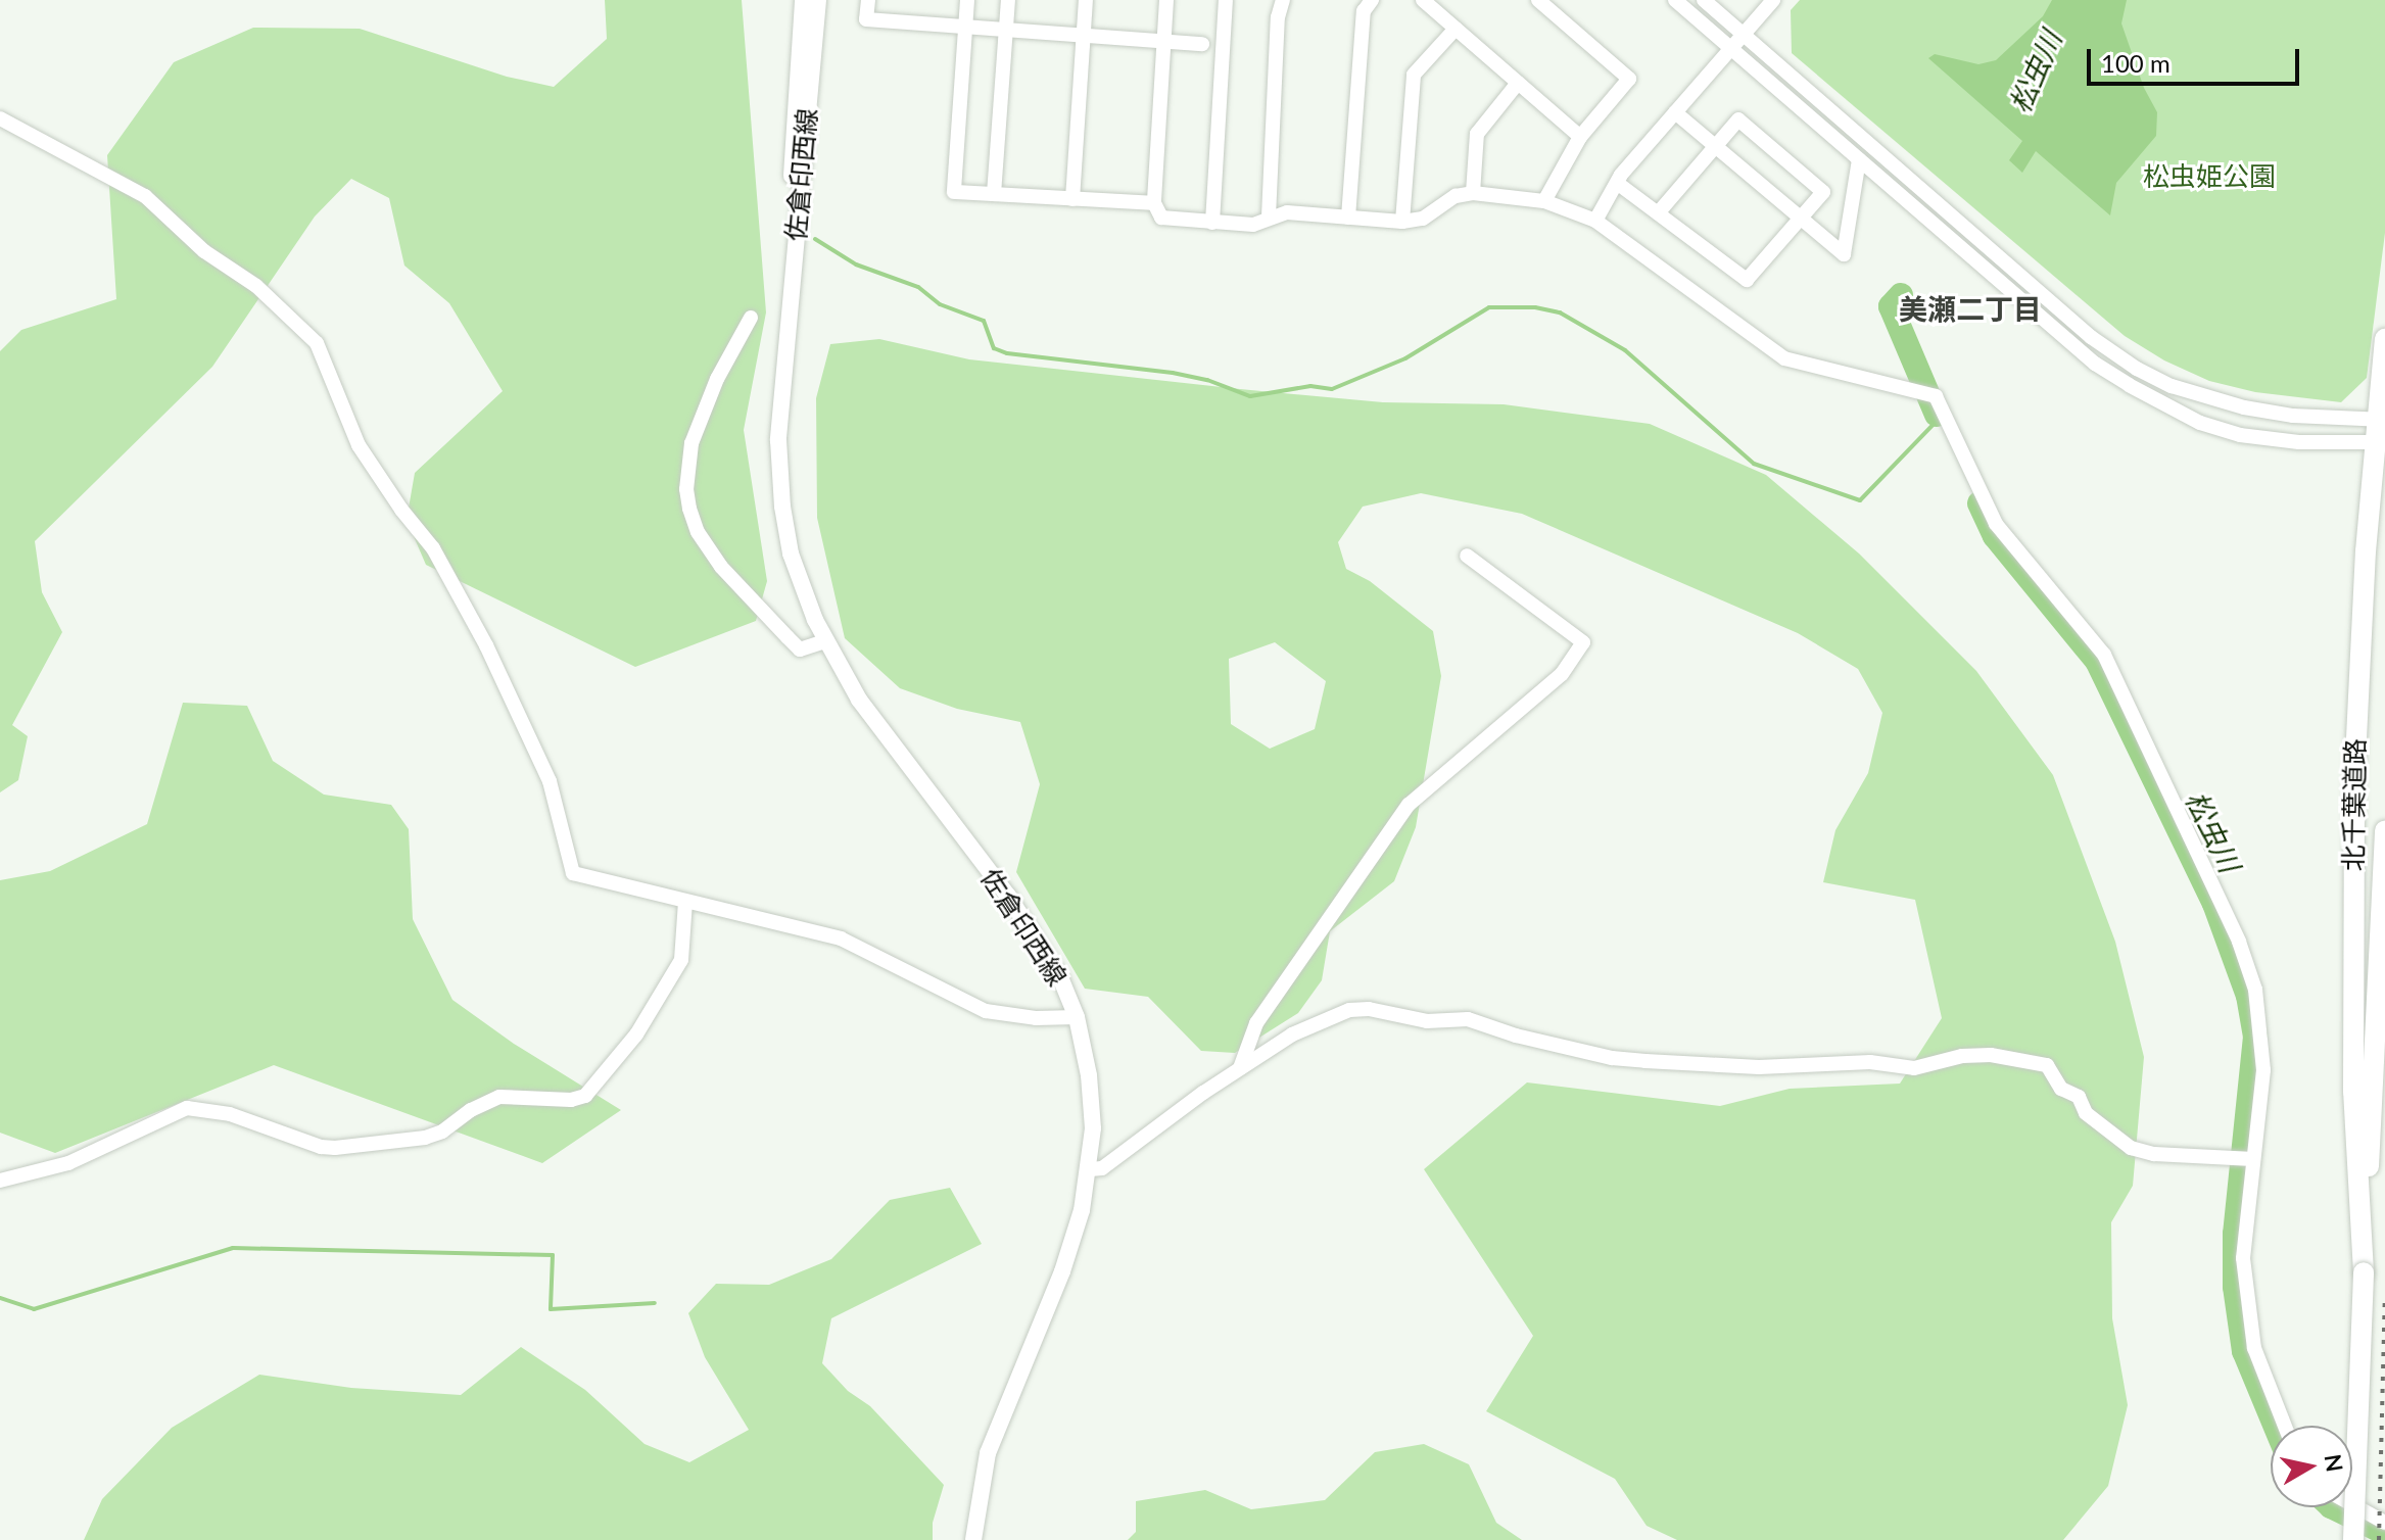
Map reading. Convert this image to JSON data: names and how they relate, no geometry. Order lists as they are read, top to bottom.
{
  "streets": {
    "highway": ["北千葉道路"],
    "main road": ["佐倉印西線"]
  },
  "districts": ["美瀬二丁目"],
  "water": ["松虫川"],
  "parks": ["松虫姫公園"],
  "scale_bar": "100 m",
  "north": "right"
}
